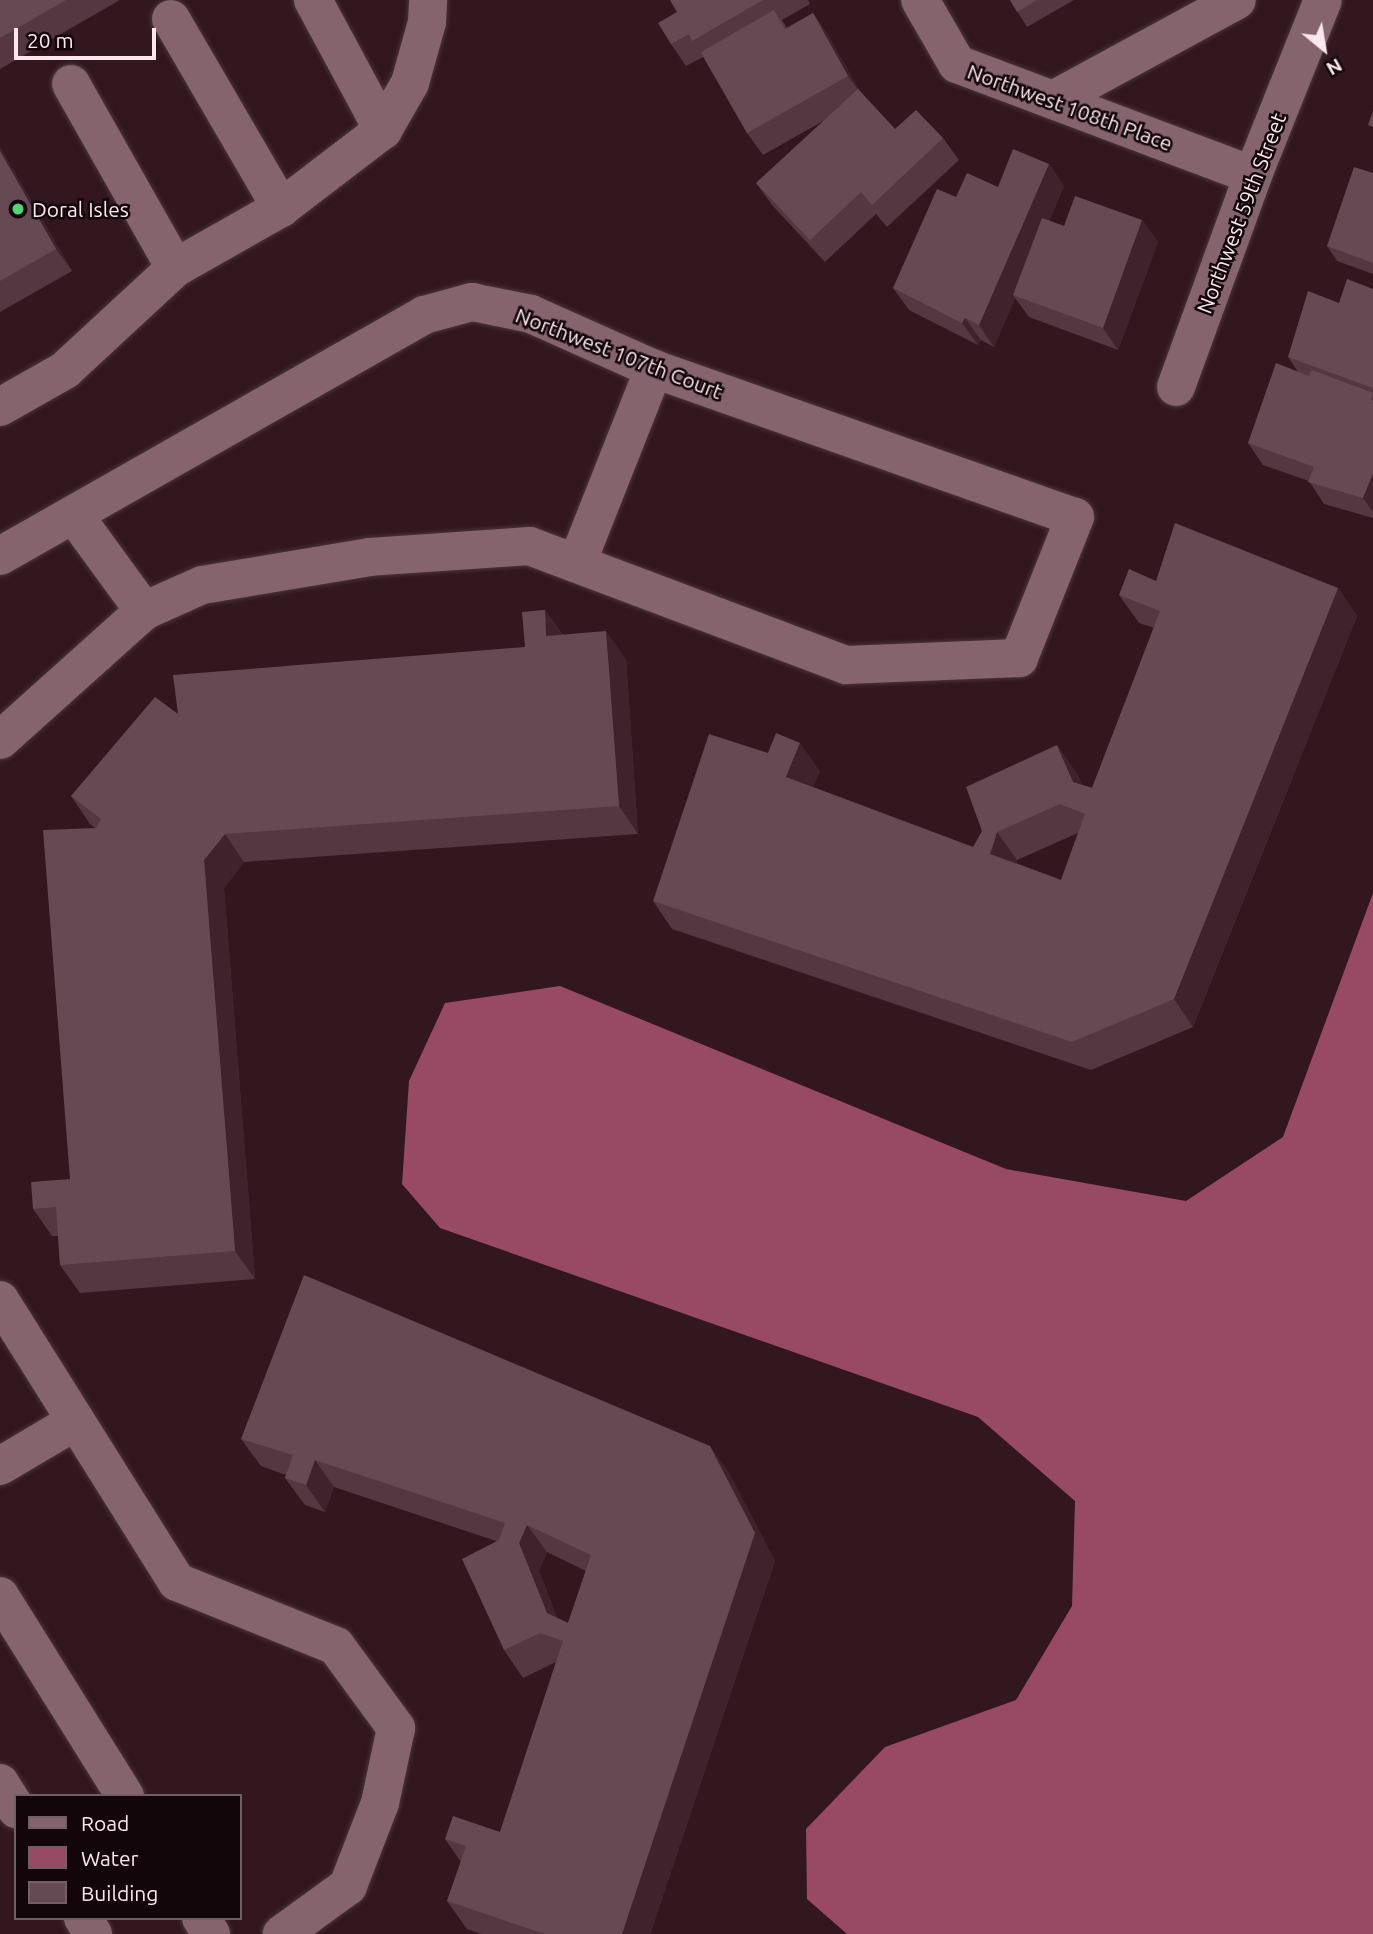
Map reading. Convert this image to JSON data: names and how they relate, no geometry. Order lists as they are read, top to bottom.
{
  "streets": {
    "street": ["Northwest 108th Place", "Northwest 59th Street", "Northwest 107th Court"]
  },
  "crossings": [
    ["Northwest 108th Place", "Northwest 59th Street"]
  ],
  "places": ["Doral Isles"],
  "legend": ["Road", "Water", "Building"],
  "scale_bar": "20 m",
  "north": "bottom right"
}
